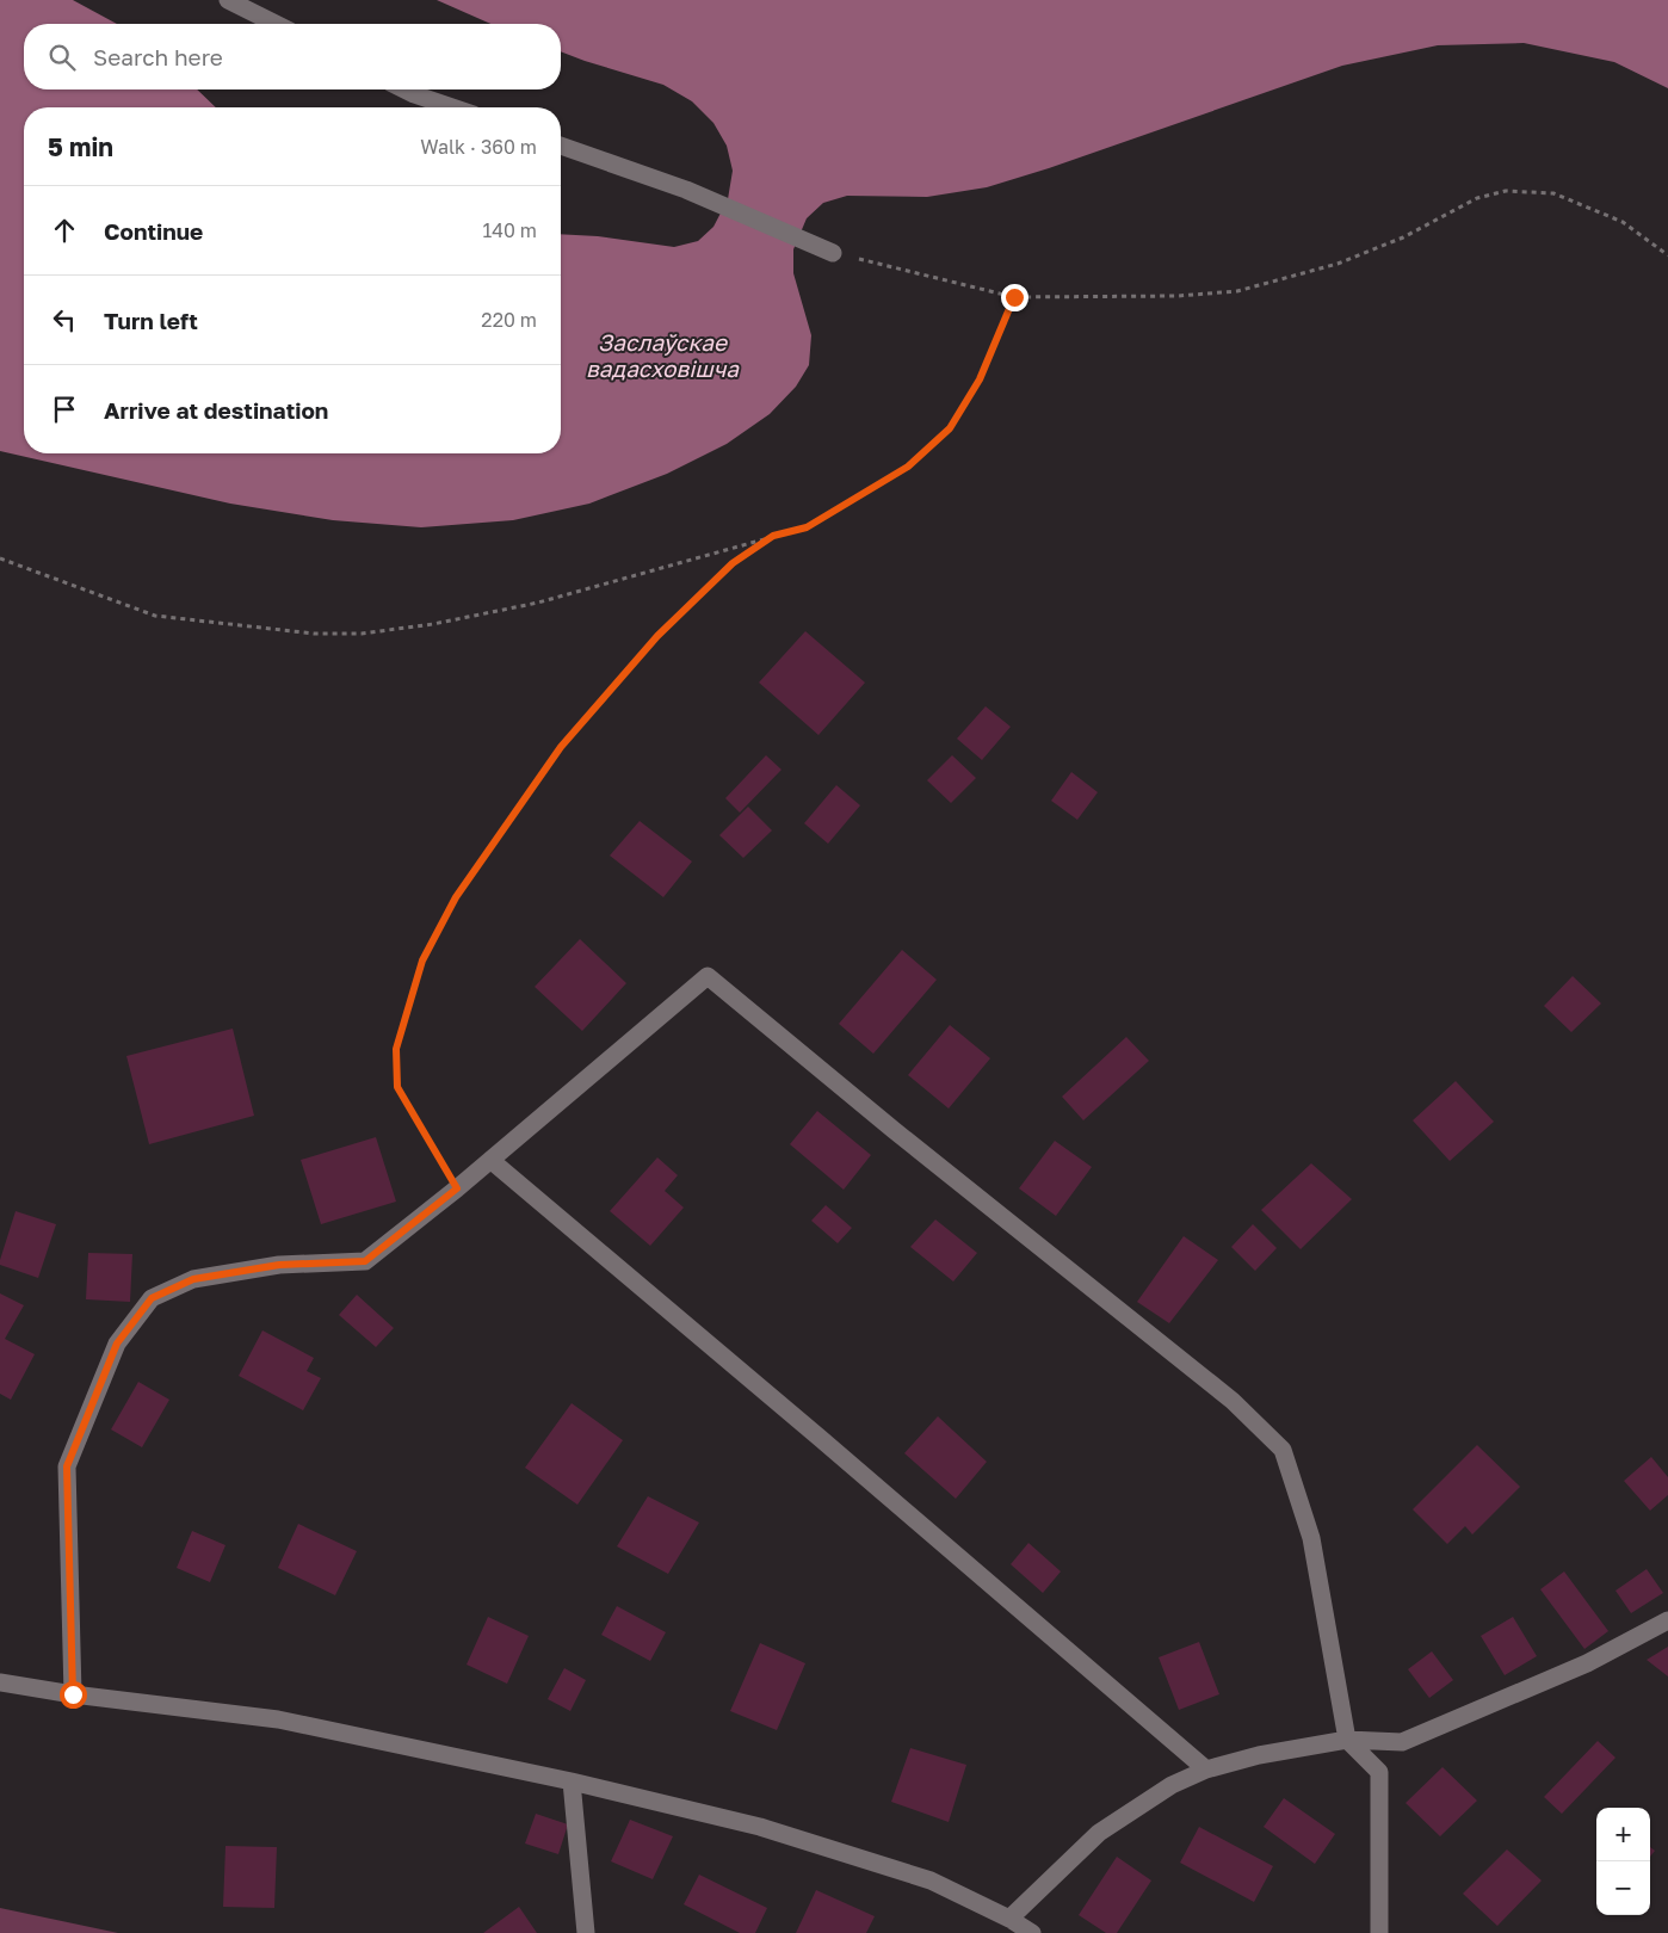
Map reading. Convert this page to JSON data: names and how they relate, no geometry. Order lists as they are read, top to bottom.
{
  "water": ["Заслаўскае вадасховішча"],
  "page": {
    "search": "Search here",
    "heading": ["5 min", "Walk · 360 m"],
    "list": [
      ["Continue", "140 m"],
      ["Turn left", "220 m"],
      "Arrive at destination"
    ],
    "map_buttons": ["+", "−"]
  }
}
